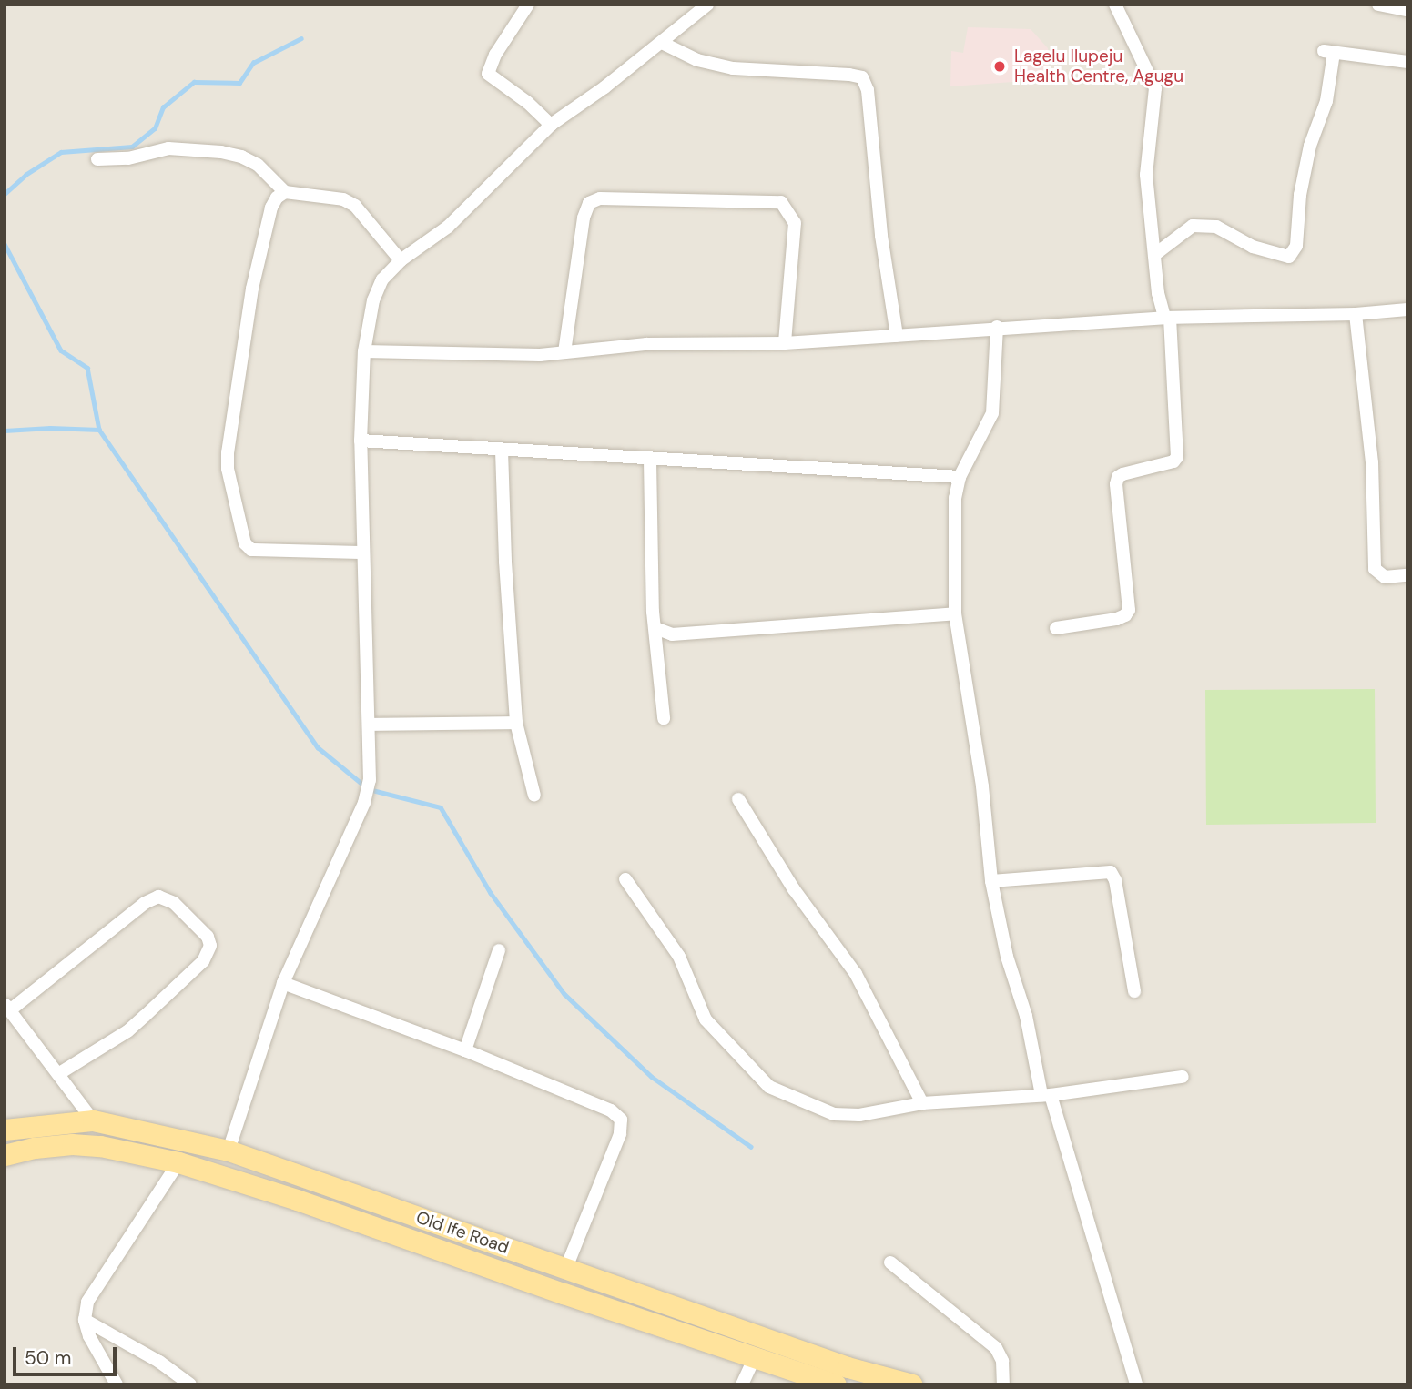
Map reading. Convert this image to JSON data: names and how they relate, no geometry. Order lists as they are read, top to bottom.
{
  "streets": {
    "main road": ["Old Ife Road"]
  },
  "places": ["Lagelu Ilupeju Health Centre, Agugu"],
  "scale_bar": "50 m"
}
